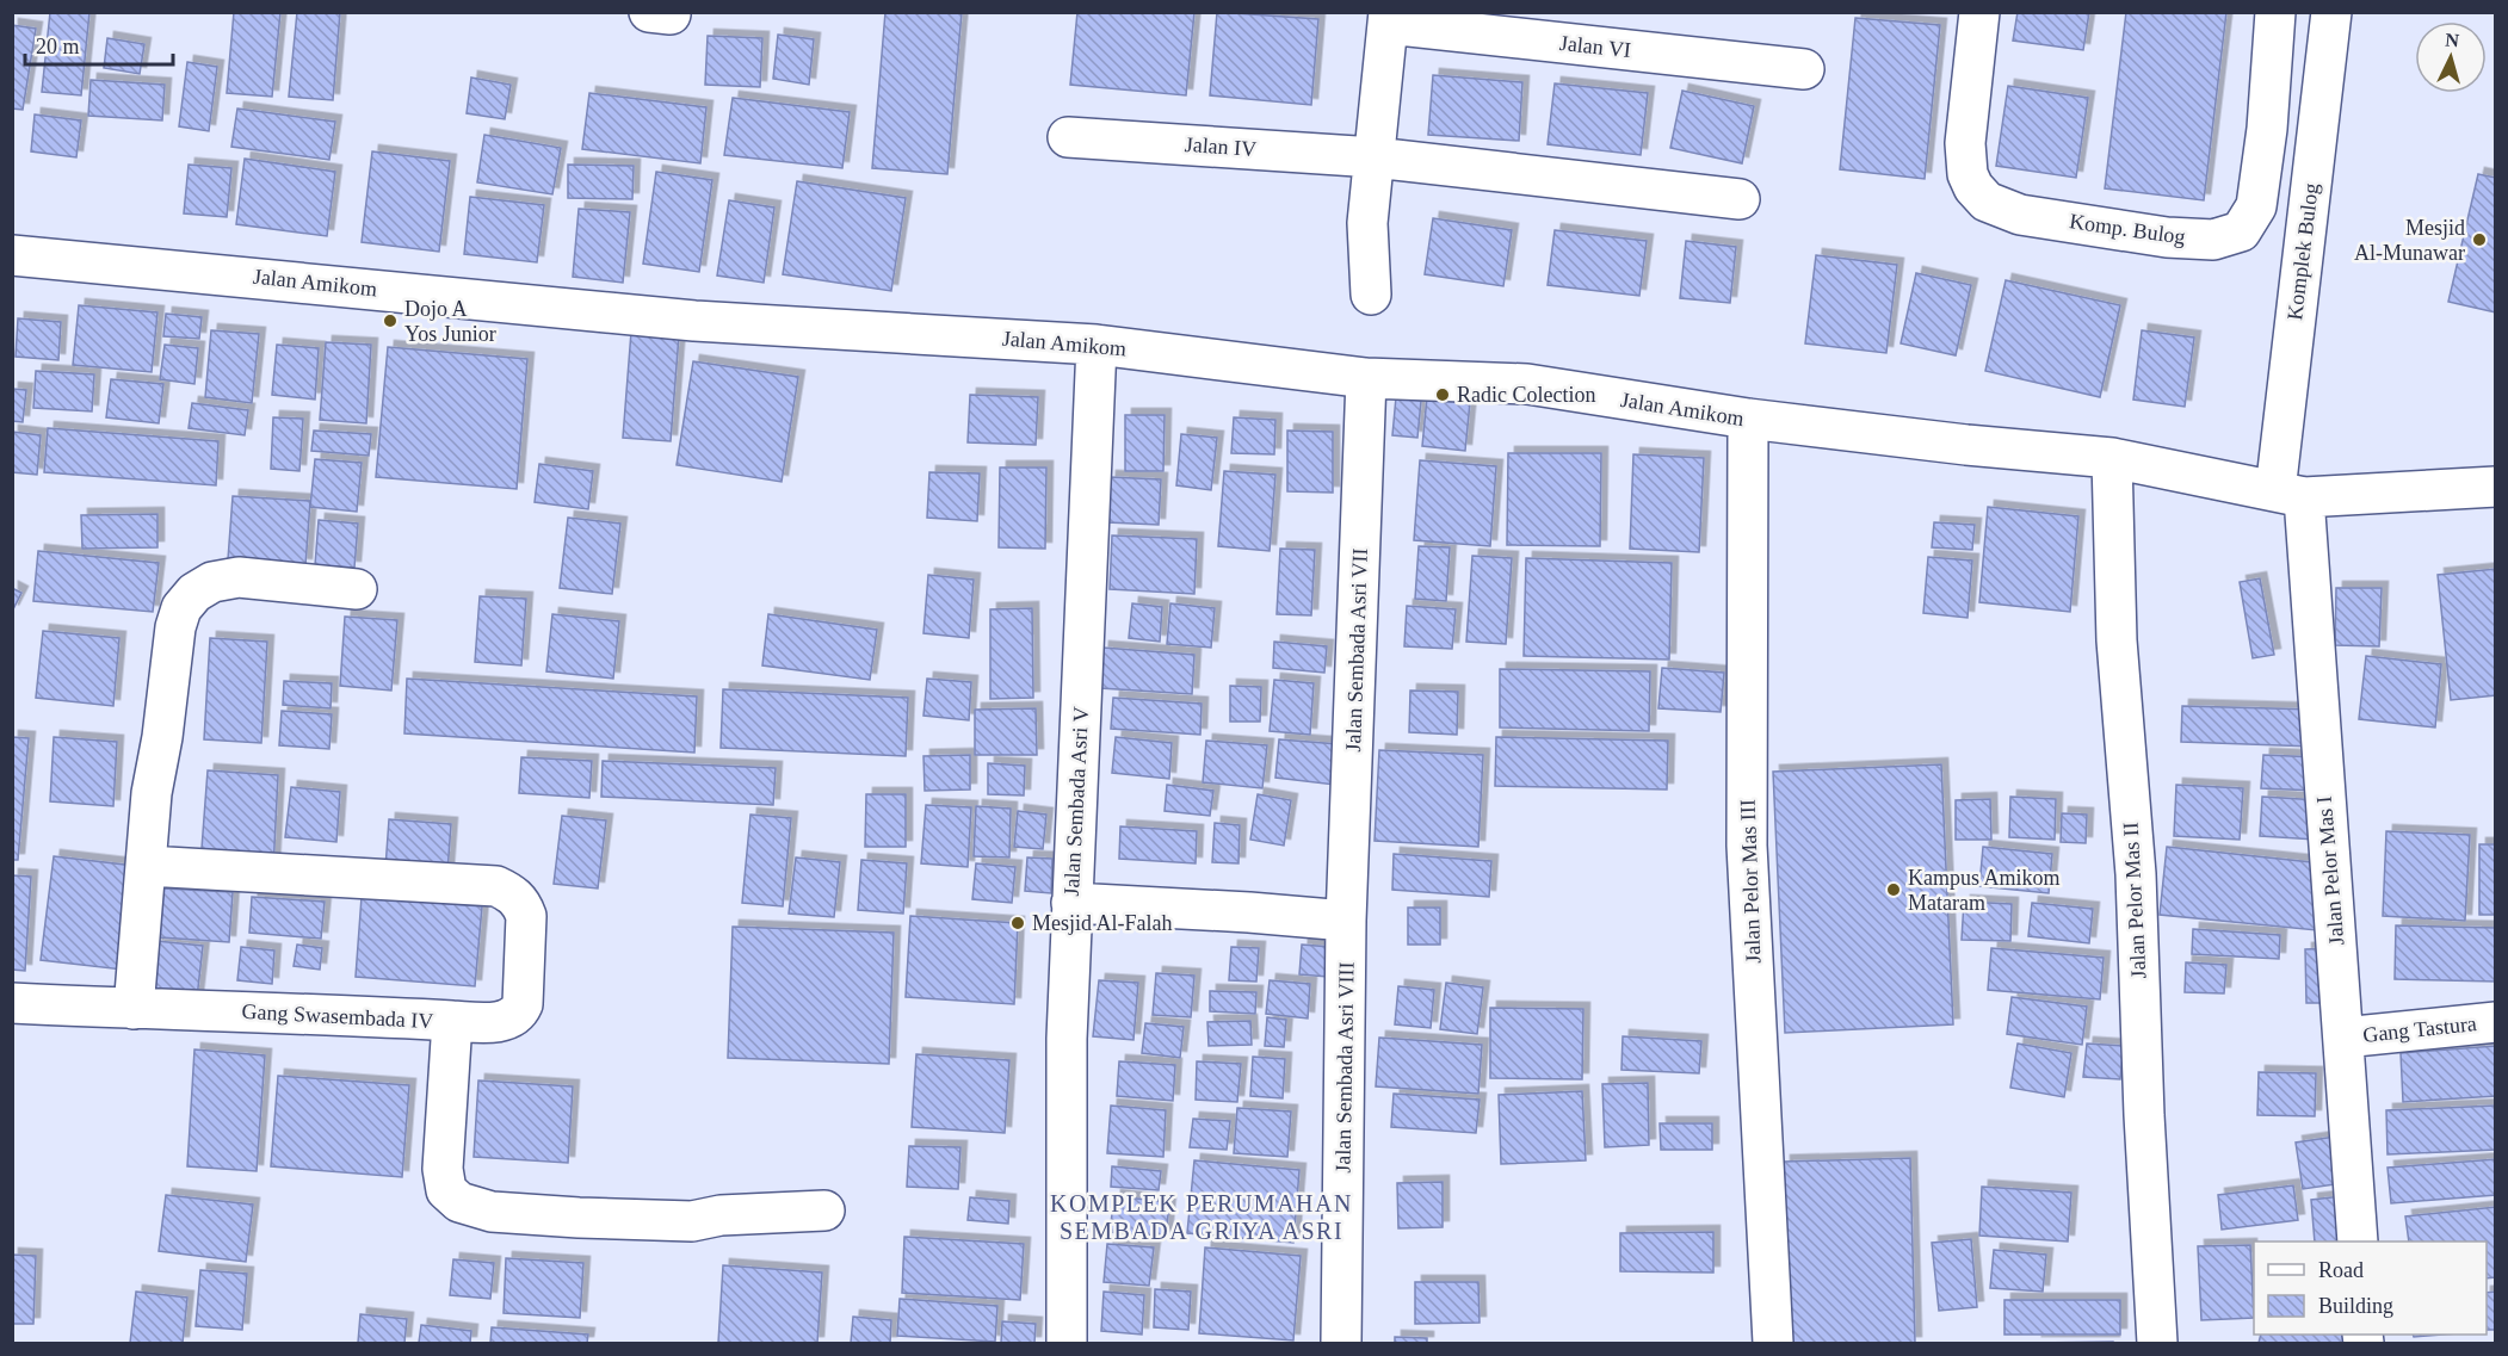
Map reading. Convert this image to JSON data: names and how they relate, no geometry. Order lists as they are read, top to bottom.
{
  "streets": {
    "street": [
      "Jalan VI",
      "Jalan IV",
      "Komp. Bulog",
      "Komplek Bulog",
      "Jalan Amikom",
      "Jalan Sembada Asri VII",
      "Jalan Sembada Asri V",
      "Jalan Pelor Mas I",
      "Jalan Pelor Mas III",
      "Jalan Pelor Mas II",
      "Gang Swasembada IV",
      "Gang Tastura",
      "Jalan Sembada Asri VIII"
    ]
  },
  "crossings": [
    ["Komplek Bulog", "Jalan Amikom"],
    ["Komplek Bulog", "Jalan Pelor Mas I"],
    ["Jalan Amikom", "Jalan Sembada Asri VII"],
    ["Jalan Amikom", "Jalan Sembada Asri V"],
    ["Jalan Amikom", "Jalan Pelor Mas I"],
    ["Jalan Amikom", "Jalan Pelor Mas III"],
    ["Jalan Amikom", "Jalan Pelor Mas II"],
    ["Jalan Sembada Asri VII", "Jalan Sembada Asri VIII"],
    ["Jalan Pelor Mas I", "Gang Tastura"]
  ],
  "districts": ["KOMPLEK PERUMAHAN SEMBADA GRIYA ASRI"],
  "places": [
    "Mesjid Al-Munawar",
    "Dojo A Yos Junior",
    "Radic Colection",
    "Kampus Amikom Mataram",
    "Mesjid Al-Falah"
  ],
  "legend": ["Road", "Building"],
  "scale_bar": "20 m",
  "north": "top"
}
